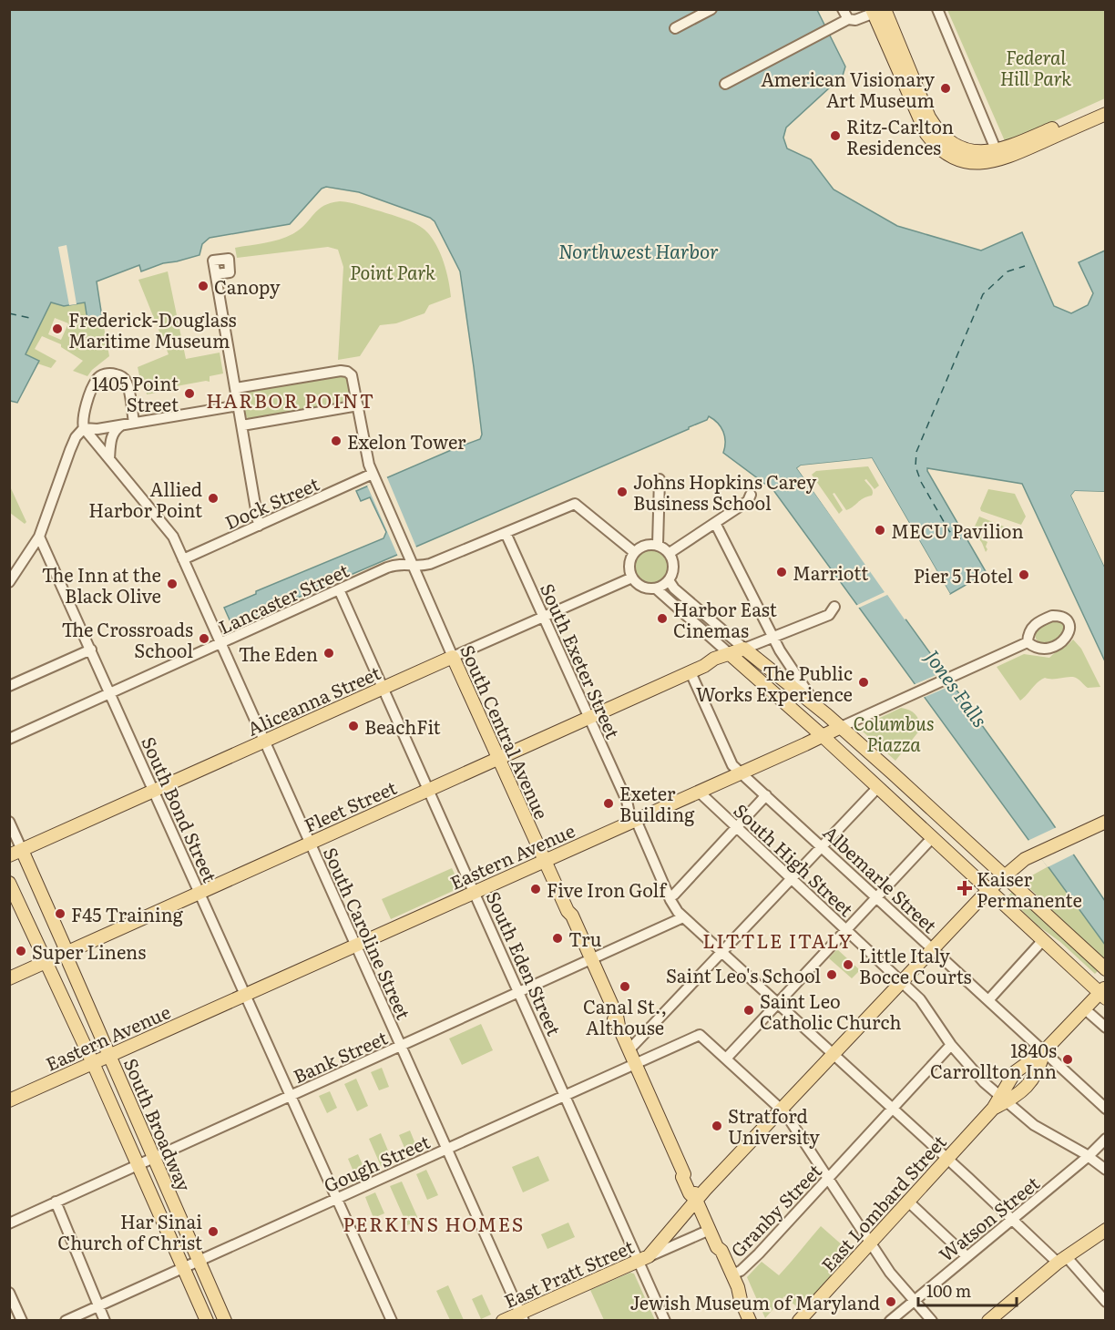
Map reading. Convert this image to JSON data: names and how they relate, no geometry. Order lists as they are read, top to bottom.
{
  "streets": {
    "main road": [
      "Aliceanna Street",
      "South Central Avenue",
      "Fleet Street",
      "Eastern Avenue",
      "South Broadway",
      "East Lombard Street",
      "East Pratt Street"
    ],
    "street": [
      "Dock Street",
      "Lancaster Street",
      "South Exeter Street",
      "South Bond Street",
      "South High Street",
      "Albemarle Street",
      "South Caroline Street",
      "South Eden Street",
      "Bank Street",
      "Gough Street",
      "Granby Street",
      "Watson Street"
    ]
  },
  "crossings": [
    ["Dock Street", "South Central Avenue"],
    ["Dock Street", "South Caroline Street"],
    ["Lancaster Street", "South Exeter Street"],
    ["Lancaster Street", "Aliceanna Street"],
    ["Lancaster Street", "South Central Avenue"],
    ["Lancaster Street", "South Bond Street"],
    ["Lancaster Street", "South Caroline Street"],
    ["Lancaster Street", "South Eden Street"],
    ["South Exeter Street", "Aliceanna Street"],
    ["South Exeter Street", "Fleet Street"],
    ["South Exeter Street", "Eastern Avenue"],
    ["South Exeter Street", "Bank Street"],
    ["South Exeter Street", "East Lombard Street"],
    ["South Exeter Street", "Granby Street"],
    ["South Exeter Street", "Watson Street"],
    ["South Exeter Street", "East Pratt Street"],
    ["Aliceanna Street", "South Central Avenue"],
    ["Aliceanna Street", "South Bond Street"],
    ["Aliceanna Street", "South Caroline Street"],
    ["Aliceanna Street", "South Eden Street"],
    ["Aliceanna Street", "South Broadway"],
    ["South Central Avenue", "Fleet Street"],
    ["South Central Avenue", "Eastern Avenue"],
    ["South Central Avenue", "Bank Street"],
    ["South Central Avenue", "Gough Street"],
    ["South Central Avenue", "Granby Street"],
    ["South Central Avenue", "East Pratt Street"],
    ["Fleet Street", "South Bond Street"],
    ["Fleet Street", "Albemarle Street"],
    ["Fleet Street", "South Caroline Street"],
    ["Fleet Street", "South Eden Street"],
    ["Fleet Street", "South Broadway"],
    ["South Bond Street", "Eastern Avenue"],
    ["South Bond Street", "Bank Street"],
    ["South Bond Street", "Gough Street"],
    ["Eastern Avenue", "South High Street"],
    ["Eastern Avenue", "Albemarle Street"],
    ["Eastern Avenue", "South Caroline Street"],
    ["Eastern Avenue", "South Eden Street"],
    ["Eastern Avenue", "South Broadway"],
    ["South High Street", "East Lombard Street"],
    ["South High Street", "Granby Street"],
    ["South High Street", "Watson Street"],
    ["South High Street", "East Pratt Street"],
    ["Albemarle Street", "East Lombard Street"],
    ["Albemarle Street", "East Pratt Street"],
    ["South Caroline Street", "Bank Street"],
    ["South Caroline Street", "Gough Street"],
    ["South Caroline Street", "East Pratt Street"],
    ["South Eden Street", "Bank Street"],
    ["South Eden Street", "Gough Street"],
    ["South Eden Street", "East Pratt Street"],
    ["Bank Street", "South Broadway"],
    ["South Broadway", "Gough Street"]
  ],
  "districts": ["HARBOR POINT", "LITTLE ITALY", "PERKINS HOMES"],
  "water": ["Northwest Harbor", "Jones Falls"],
  "parks": ["Federal Hill Park", "Point Park", "Columbus Piazza"],
  "places": {
    "other": [
      "American Visionary Art Museum",
      "Ritz-Carlton Residences",
      "Canopy",
      "Frederick-Douglass Maritime Museum",
      "1405 Point Street",
      "Exelon Tower",
      "Johns Hopkins Carey Business School",
      "Allied Harbor Point",
      "MECU Pavilion",
      "Marriott",
      "Pier 5 Hotel",
      "The Inn at the Black Olive",
      "Harbor East Cinemas",
      "The Crossroads School",
      "The Eden",
      "The Public Works Experience",
      "BeachFit",
      "Exeter Building",
      "Five Iron Golf",
      "F45 Training",
      "Tru",
      "Super Linens",
      "Little Italy Bocce Courts",
      "Saint Leo's School",
      "Canal St., Althouse",
      "Saint Leo Catholic Church",
      "1840s Carrollton Inn",
      "Stratford University",
      "Har Sinai Church of Christ",
      "Jewish Museum of Maryland"
    ],
    "health": ["Kaiser Permanente"]
  },
  "scale_bar": "100 m"
}
